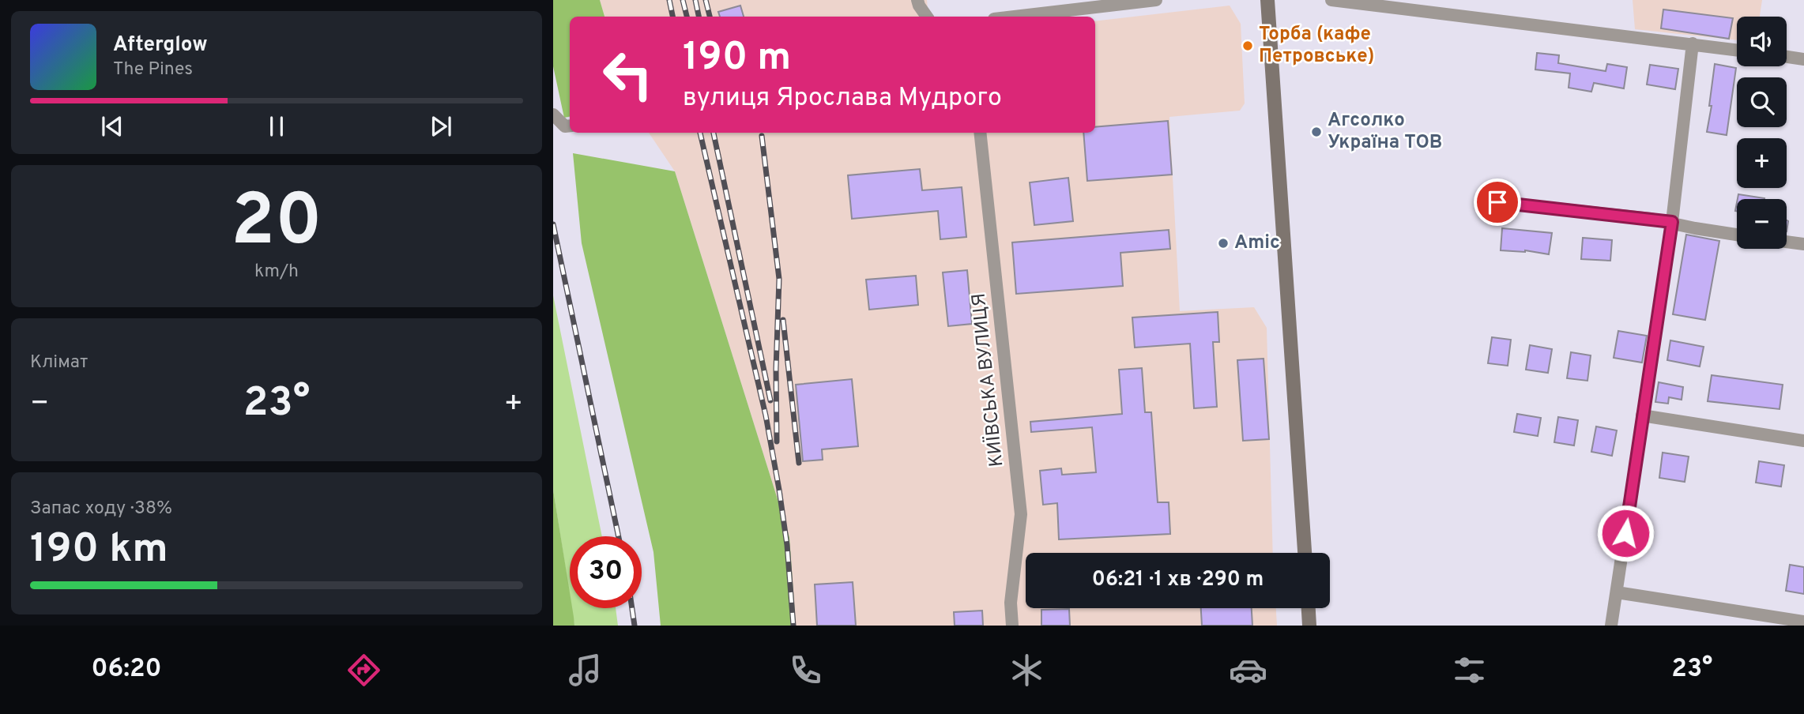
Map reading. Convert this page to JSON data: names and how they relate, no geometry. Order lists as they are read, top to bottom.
{
  "streets": {
    "street": ["КИЇВСЬКА ВУЛИЦЯ"]
  },
  "places": ["Торба (кафе Петровське)", "Агсолко Україна ТОВ", "Amic"],
  "page": {
    "map_buttons": ["+", "−"],
    "turn": ["190 m", "вулиця Ярослава Мудрого"],
    "song": ["Afterglow", "The Pines"],
    "tile": [
      ["20", "km/h"],
      "Клімат",
      ["Запас ходу · 38%", "190 km"]
    ],
    "heat": ["−", "23°", "+"],
    "limit": "30",
    "trip": "06:21 · 1 хв · 290 m",
    "tabs": ["06:20", "23°"]
  }
}
